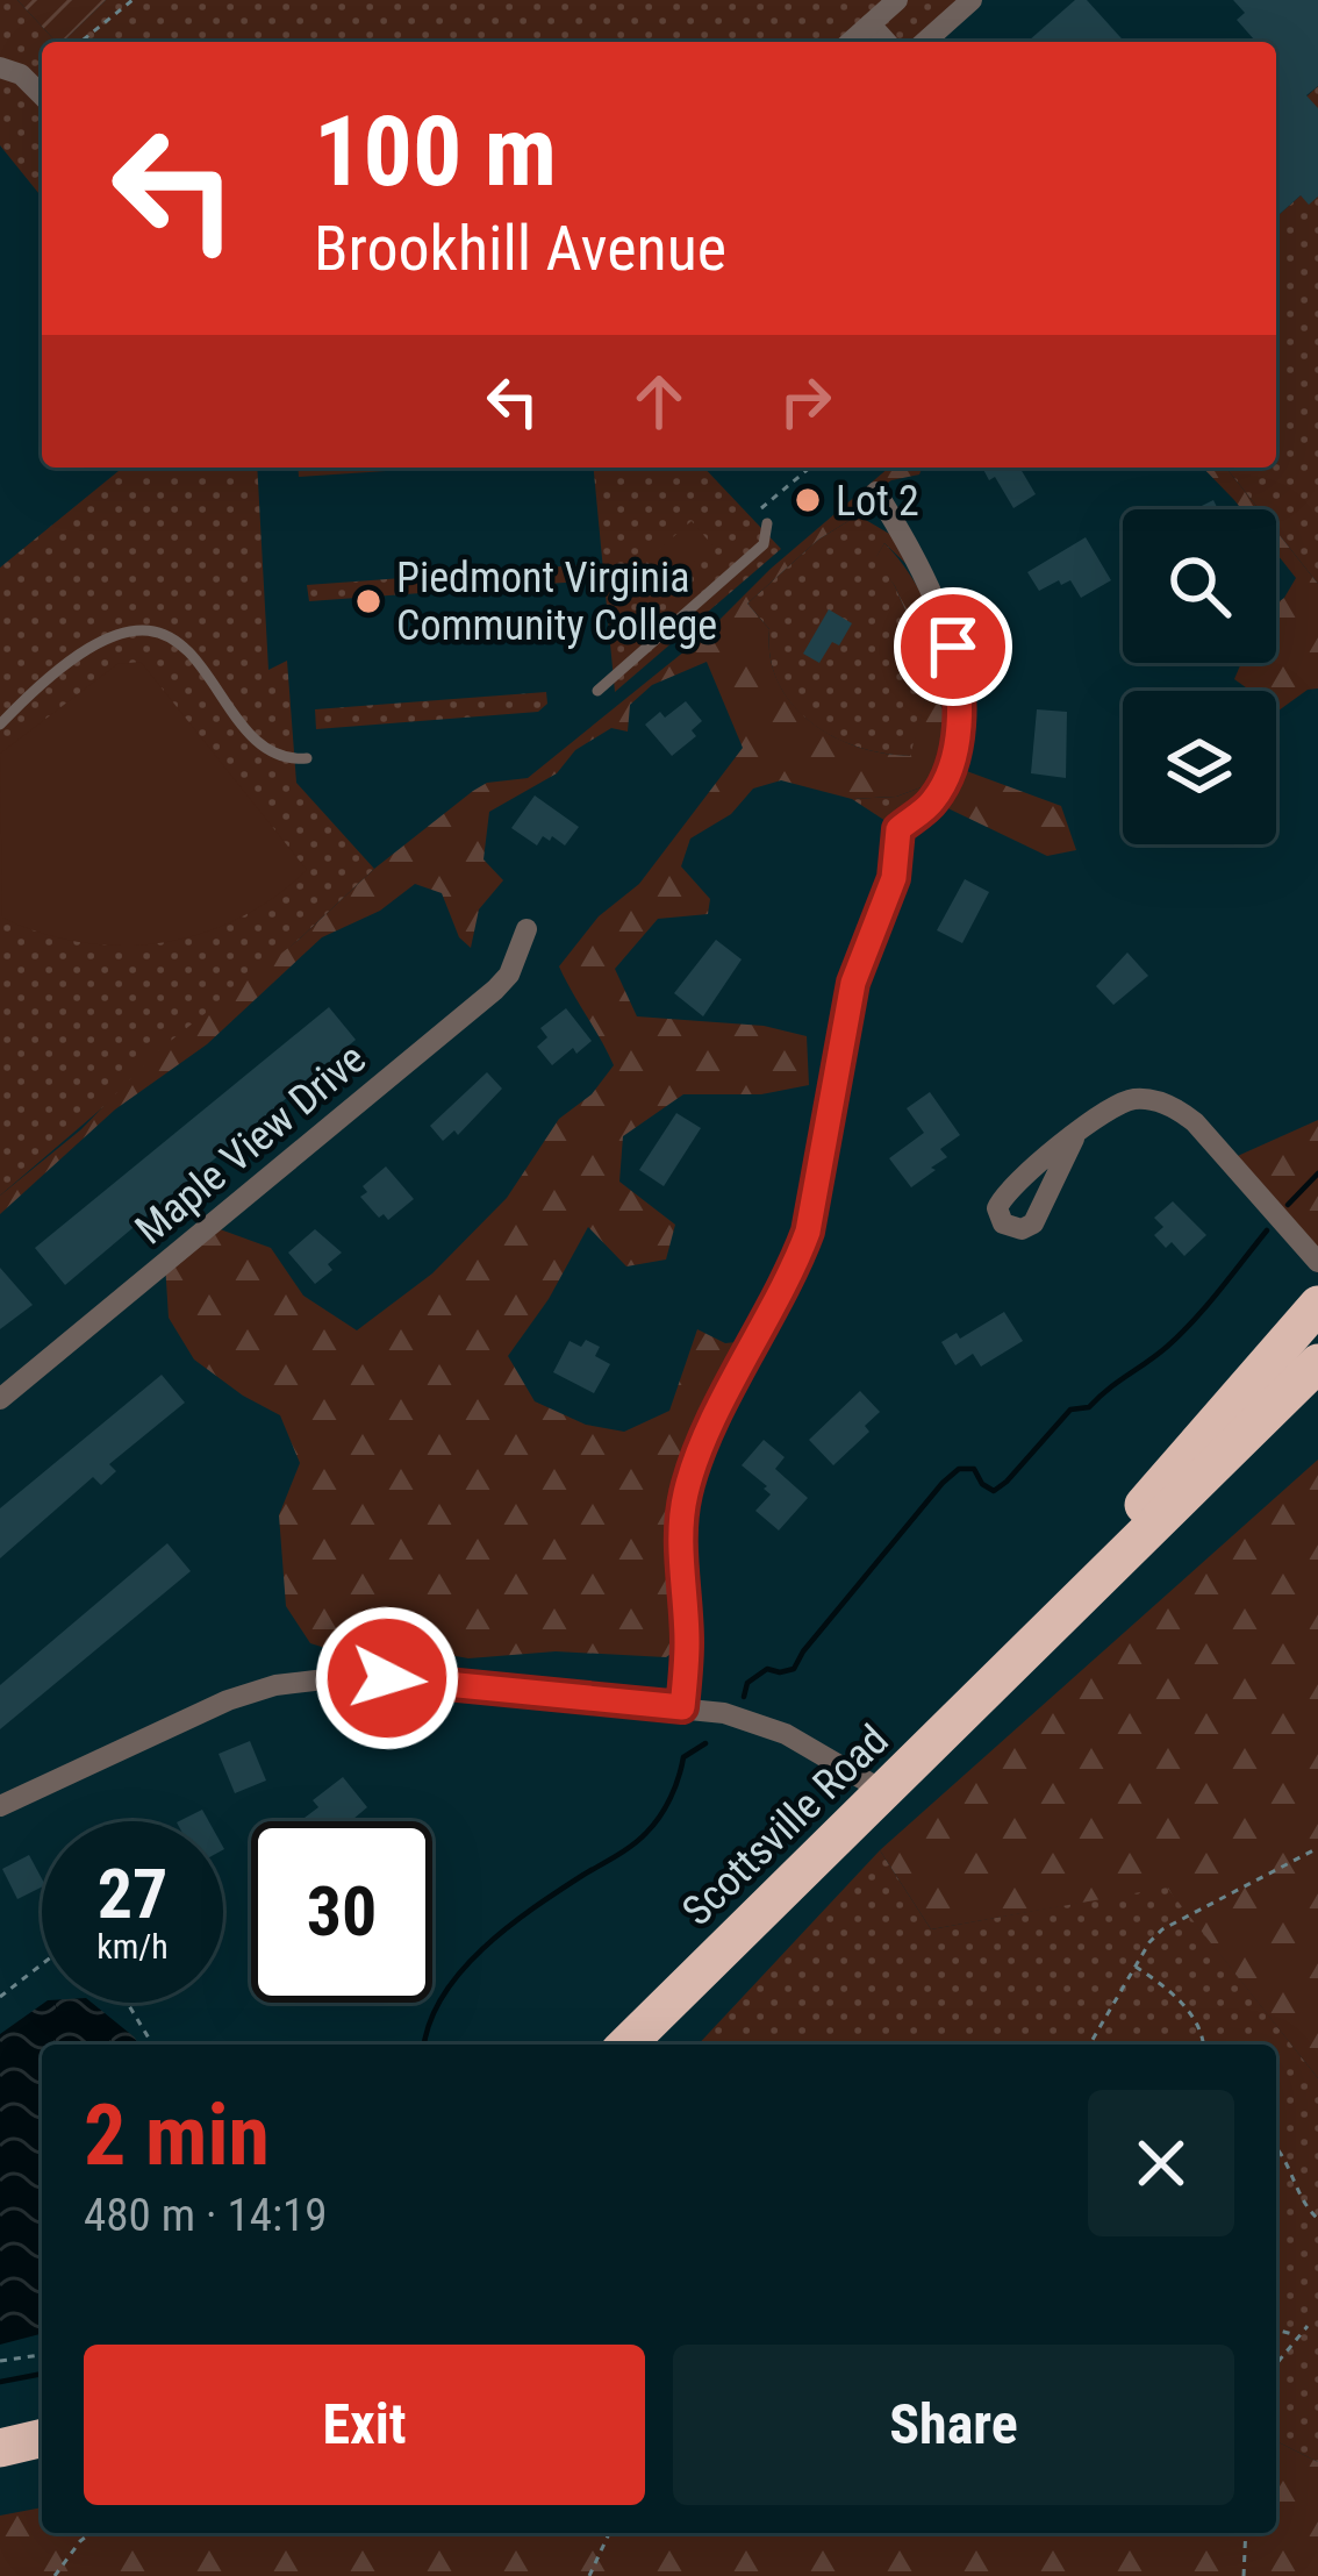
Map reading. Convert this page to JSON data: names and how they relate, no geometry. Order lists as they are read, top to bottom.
{
  "streets": {
    "highway": ["Scottsville Road"],
    "street": ["Maple View Drive"]
  },
  "places": ["Lot 2", "Piedmont Virginia Community College"],
  "page": {
    "turn": ["100 m", "Brookhill Avenue"],
    "speed": "27 km/h",
    "limit": "30",
    "heading": ["2 min", "480 m · 14:19"],
    "buttons": ["Exit", "Share"]
  }
}
